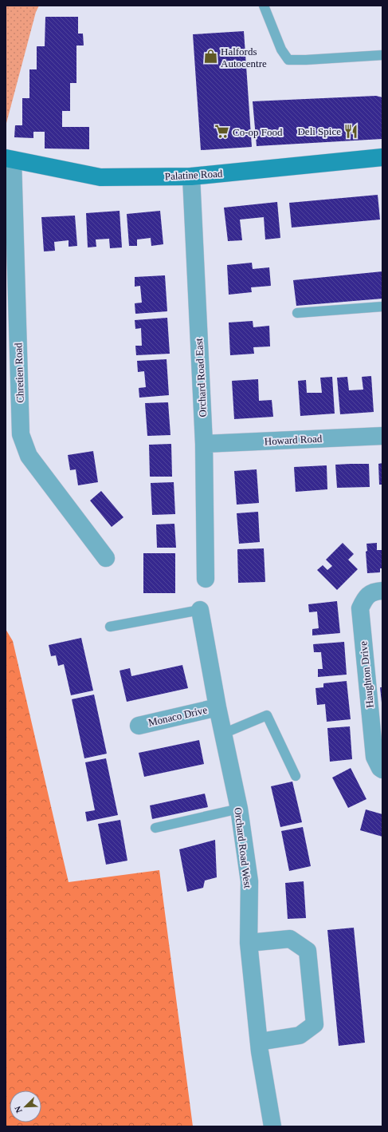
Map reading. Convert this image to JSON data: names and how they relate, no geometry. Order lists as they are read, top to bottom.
{
  "streets": {
    "main road": ["Palatine Road"],
    "street": [
      "Chretien Road",
      "Orchard Road East",
      "Howard Road",
      "Haughton Drive",
      "Monaco Drive",
      "Orchard Road West"
    ]
  },
  "crossings": [
    ["Palatine Road", "Chretien Road"],
    ["Palatine Road", "Orchard Road East"],
    ["Orchard Road East", "Howard Road"],
    ["Monaco Drive", "Orchard Road West"]
  ],
  "places": {
    "shop": ["Halfords Autocentre"],
    "restaurant": ["Deli Spice"],
    "supermarket": ["Co-op Food"]
  },
  "north": "bottom left"
}
